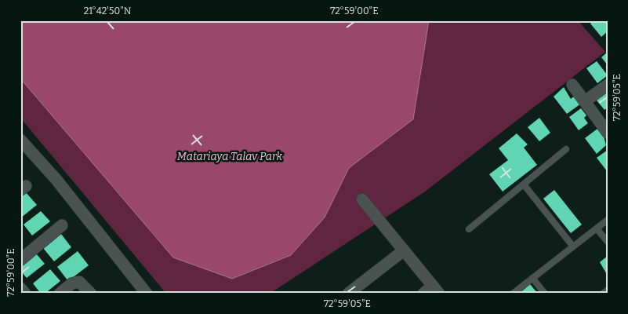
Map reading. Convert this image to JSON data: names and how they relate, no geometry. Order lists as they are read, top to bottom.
{
  "parks": ["Matariaya Talav Park"],
  "coordinates": ["21°42'50\"N", "72°59'00\"E", "72°59'05\"E"]
}
